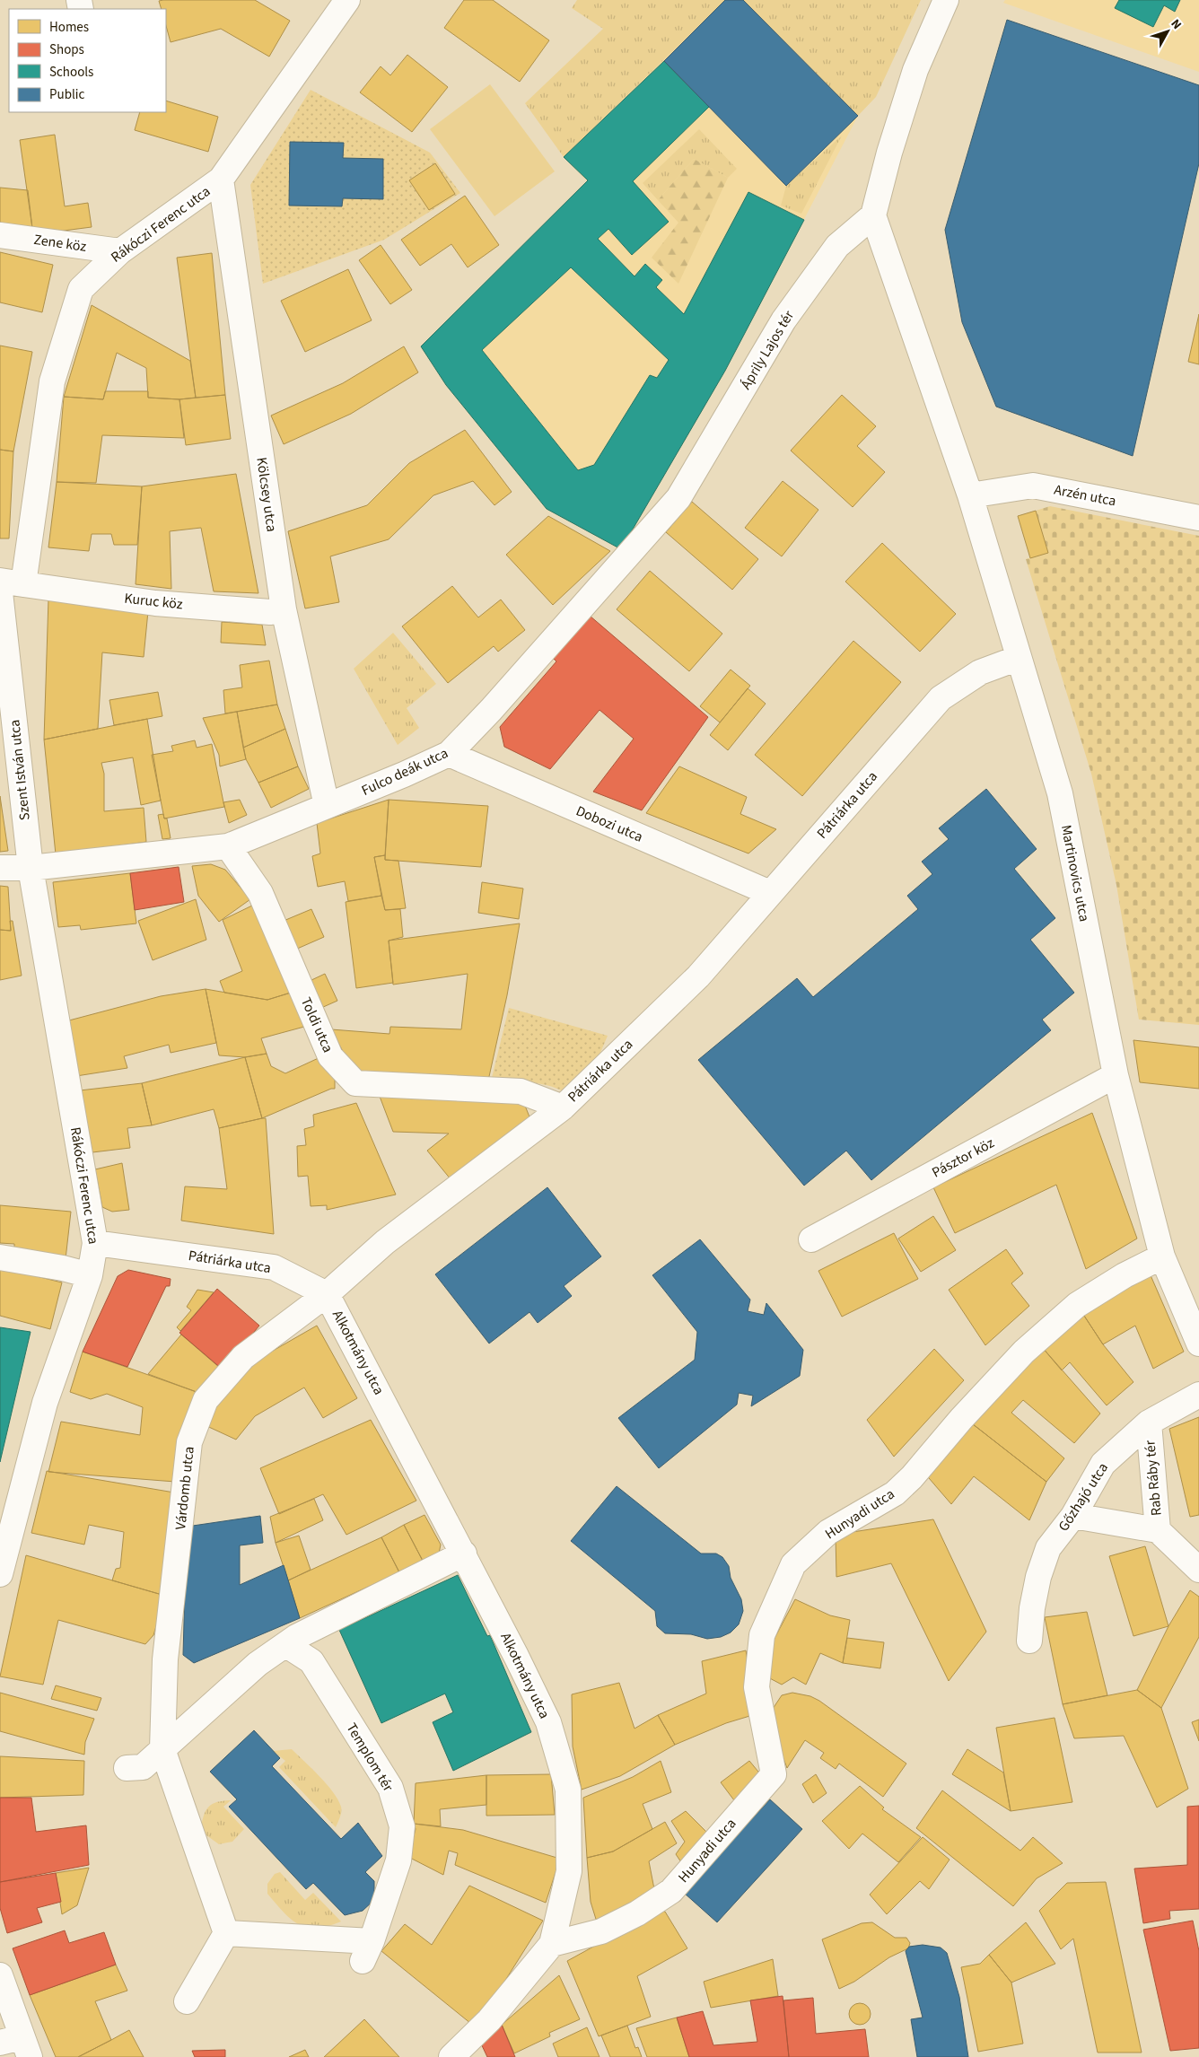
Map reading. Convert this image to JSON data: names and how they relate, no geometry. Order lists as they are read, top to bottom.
{
  "streets": {
    "street": [
      "Rákóczi Ferenc utca",
      "Zene köz",
      "Áprily Lajos tér",
      "Kölcsey utca",
      "Arzén utca",
      "Kuruc köz",
      "Szent István utca",
      "Fulco deák utca",
      "Pátriárka utca",
      "Dobozi utca",
      "Martinovics utca",
      "Toldi utca",
      "Pásztor köz",
      "Alkotmány utca",
      "Rab Ráby tér",
      "Várdomb utca",
      "Gőzhajó utca",
      "Hunyadi utca",
      "Templom tér"
    ]
  },
  "crossings": [
    ["Rákóczi Ferenc utca", "Zene köz"],
    ["Rákóczi Ferenc utca", "Kölcsey utca"],
    ["Rákóczi Ferenc utca", "Kuruc köz"],
    ["Rákóczi Ferenc utca", "Szent István utca"],
    ["Rákóczi Ferenc utca", "Fulco deák utca"],
    ["Rákóczi Ferenc utca", "Pátriárka utca"],
    ["Áprily Lajos tér", "Fulco deák utca"],
    ["Kölcsey utca", "Kuruc köz"],
    ["Kölcsey utca", "Fulco deák utca"],
    ["Arzén utca", "Martinovics utca"],
    ["Szent István utca", "Fulco deák utca"],
    ["Fulco deák utca", "Dobozi utca"],
    ["Fulco deák utca", "Toldi utca"],
    ["Pátriárka utca", "Dobozi utca"],
    ["Pátriárka utca", "Martinovics utca"],
    ["Pátriárka utca", "Toldi utca"],
    ["Pátriárka utca", "Alkotmány utca"],
    ["Pátriárka utca", "Várdomb utca"],
    ["Martinovics utca", "Pásztor köz"],
    ["Martinovics utca", "Hunyadi utca"],
    ["Alkotmány utca", "Várdomb utca"],
    ["Alkotmány utca", "Hunyadi utca"],
    ["Rab Ráby tér", "Gőzhajó utca"]
  ],
  "legend": [
    "Homes",
    "Shops",
    "Schools",
    "Public"
  ],
  "north": "top right"
}
